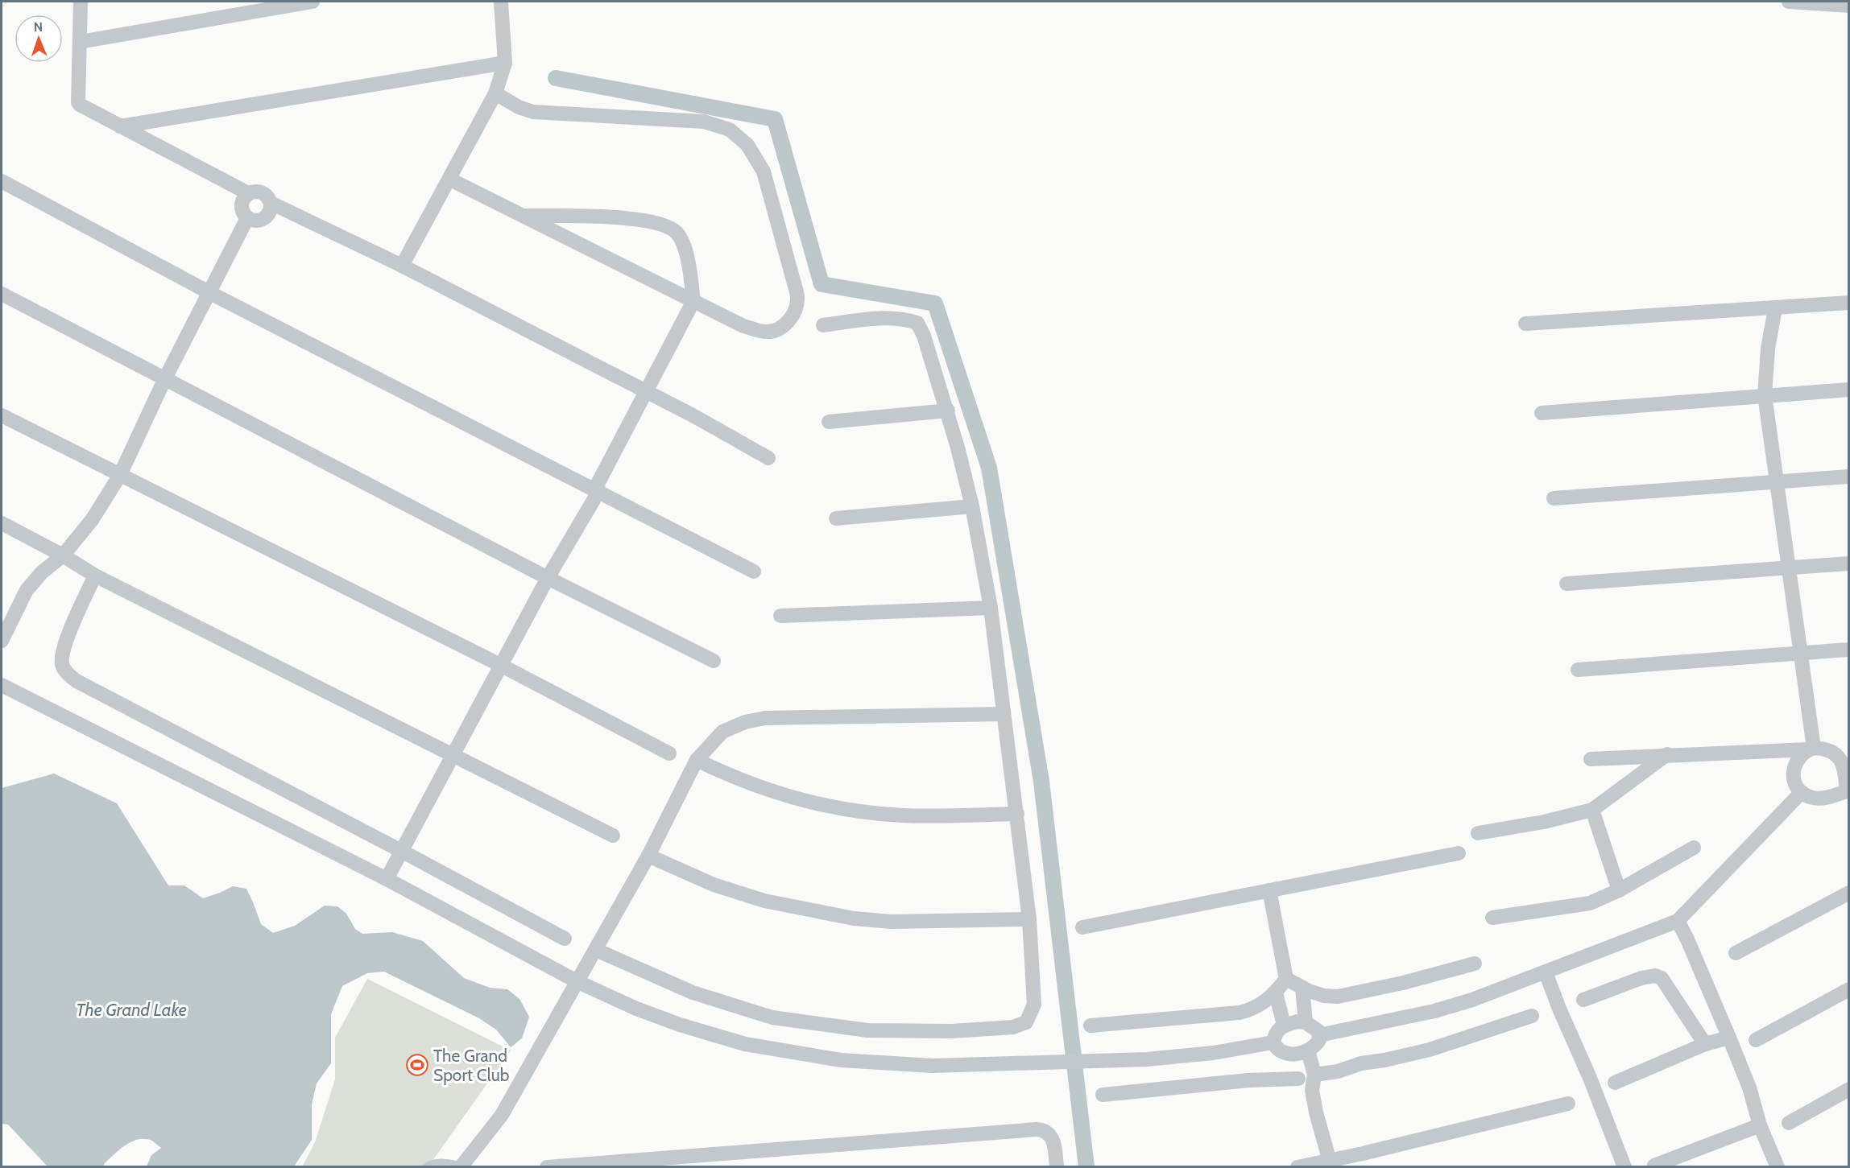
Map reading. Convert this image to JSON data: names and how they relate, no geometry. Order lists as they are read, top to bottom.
{
  "water": ["The Grand Lake"],
  "places": {
    "sports": ["The Grand Sport Club"]
  },
  "north": "top"
}
